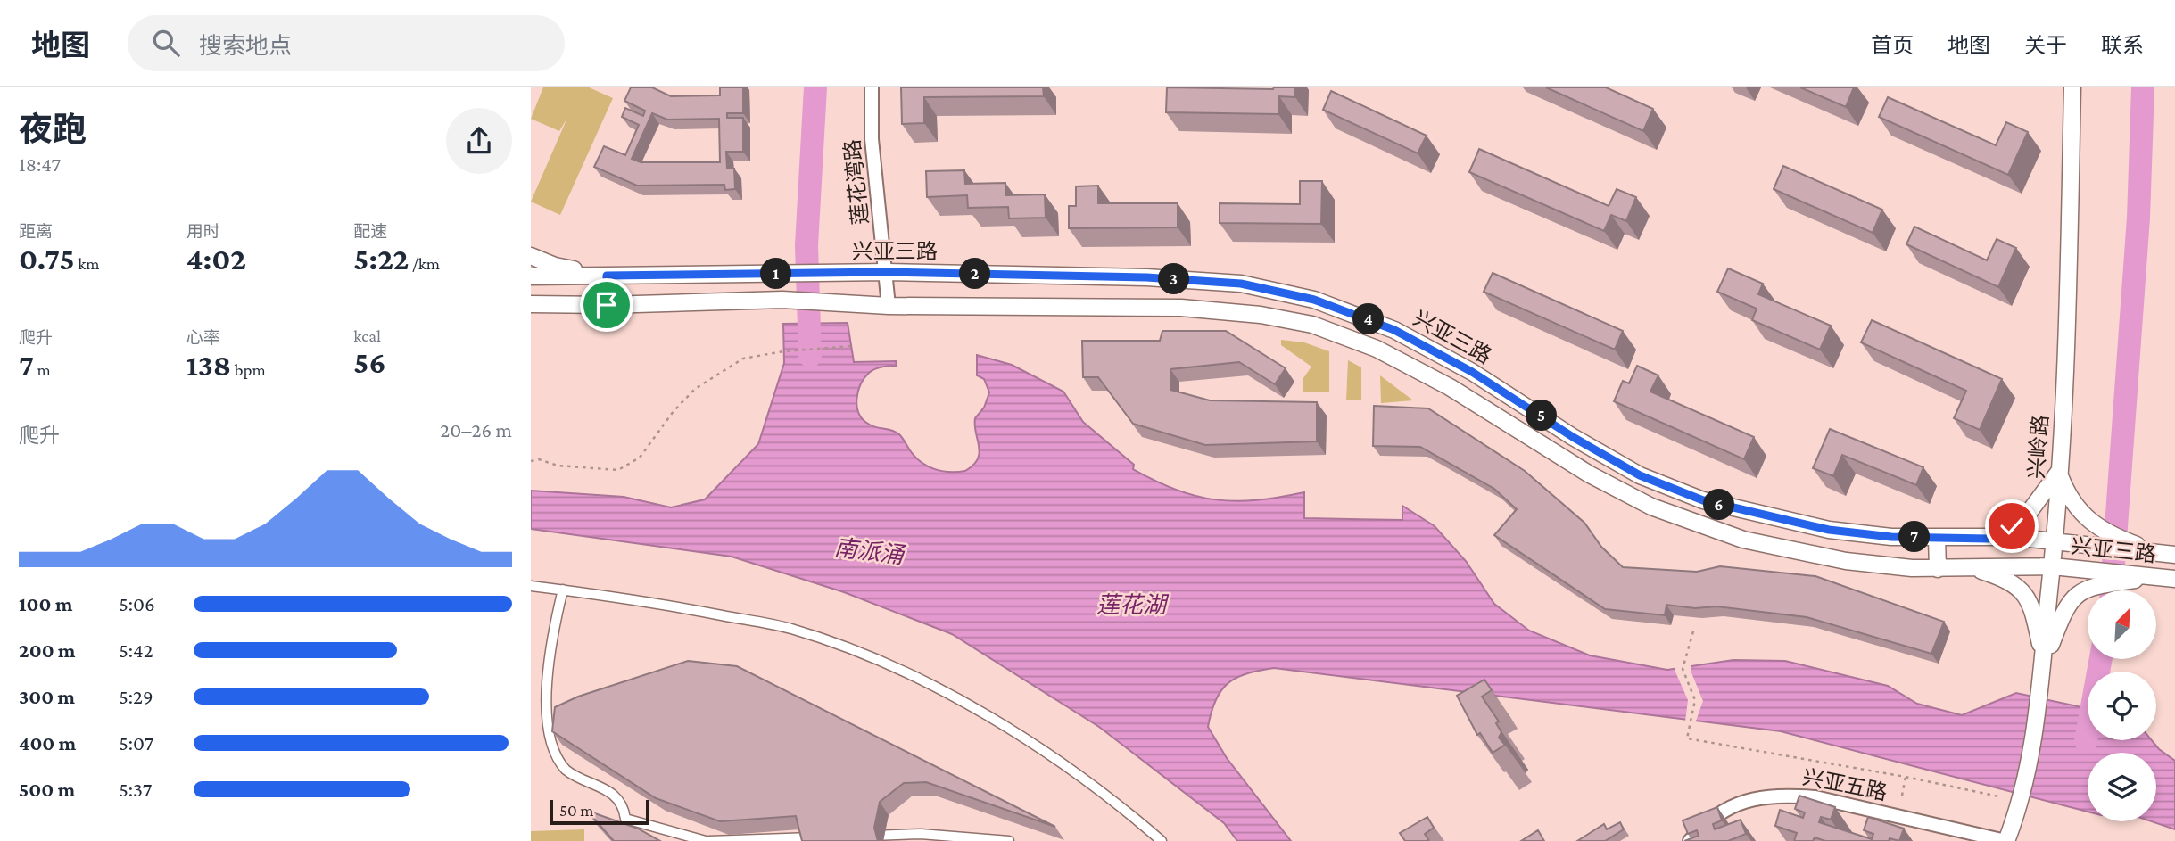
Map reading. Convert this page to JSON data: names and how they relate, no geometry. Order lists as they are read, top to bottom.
{
  "streets": {
    "street": [
      "莲花湾路",
      "兴亚三路",
      "兴岭路",
      "兴亚五路"
    ]
  },
  "crossings": [
    ["莲花湾路", "兴亚三路"],
    ["兴亚三路", "兴岭路"],
    ["兴岭路", "兴亚五路"]
  ],
  "water": ["南派涌", "莲花湖"],
  "scale_bar": "50 m",
  "north": "top right",
  "page": {
    "header": "地图",
    "search": "搜索地点",
    "nav": [
      "首页",
      "地图",
      "关于",
      "联系"
    ],
    "heading": ["夜跑", "18:47"],
    "stats": [
      ["距离", "0.75 km"],
      ["用时", "4:02"],
      ["配速", "5:22 /km"],
      ["爬升", "7 m"],
      ["心率", "138 bpm"],
      ["kcal", "56"]
    ],
    "pins": [
      "1",
      "2",
      "3",
      "4",
      "5",
      "6",
      "7"
    ],
    "chart": ["爬升", "20–26 m"],
    "list": [
      {
        "name": "100 m",
        "note": "5:06"
      },
      {
        "name": "200 m",
        "note": "5:42"
      },
      {
        "name": "300 m",
        "note": "5:29"
      },
      {
        "name": "400 m",
        "note": "5:07"
      },
      {
        "name": "500 m",
        "note": "5:37"
      }
    ],
    "scale": "50 m"
  }
}
